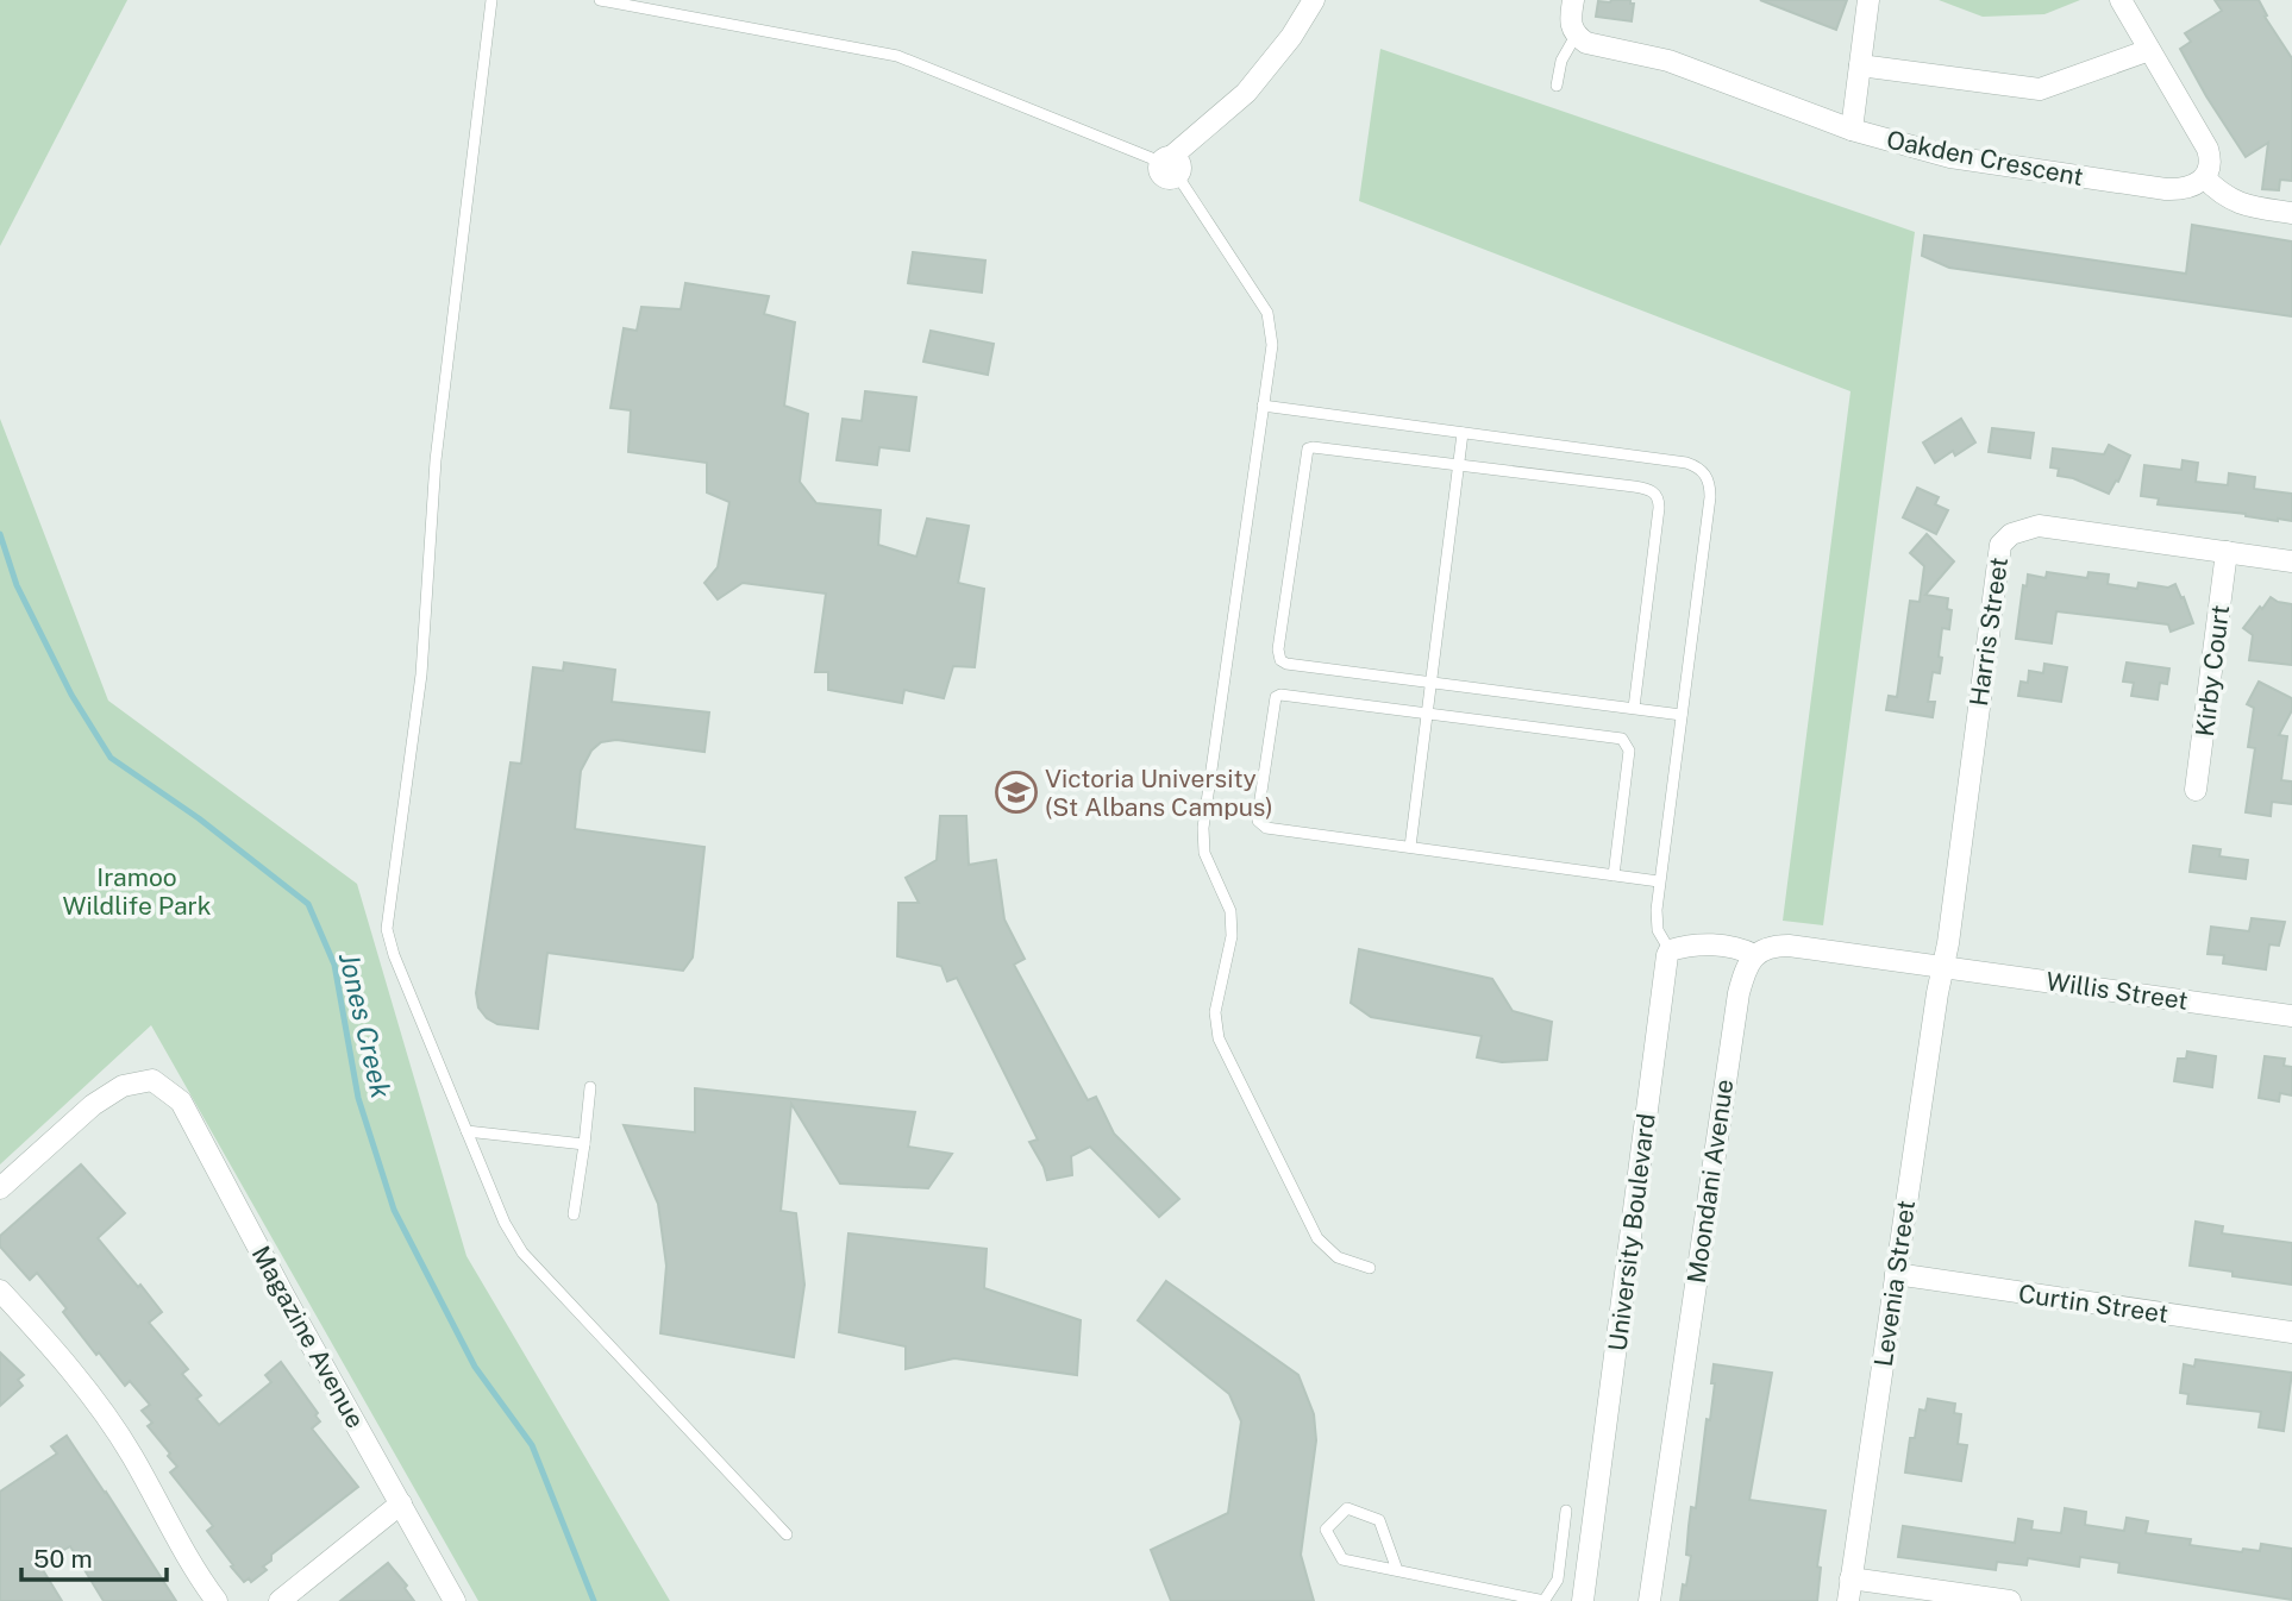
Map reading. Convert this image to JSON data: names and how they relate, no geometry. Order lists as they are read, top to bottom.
{
  "streets": {
    "street": [
      "Oakden Crescent",
      "Harris Street",
      "Kirby Court",
      "Willis Street",
      "Moondani Avenue",
      "University Boulevard",
      "Levenia Street",
      "Curtin Street",
      "Magazine Avenue"
    ]
  },
  "crossings": [
    ["Harris Street", "Kirby Court"],
    ["Harris Street", "Willis Street"],
    ["Harris Street", "Levenia Street"],
    ["Willis Street", "Levenia Street"],
    ["Levenia Street", "Curtin Street"]
  ],
  "water": ["Jones Creek"],
  "parks": ["Iramoo Wildlife Park"],
  "places": {
    "school or university": ["Victoria University (St Albans Campus)"]
  },
  "scale_bar": "50 m"
}
